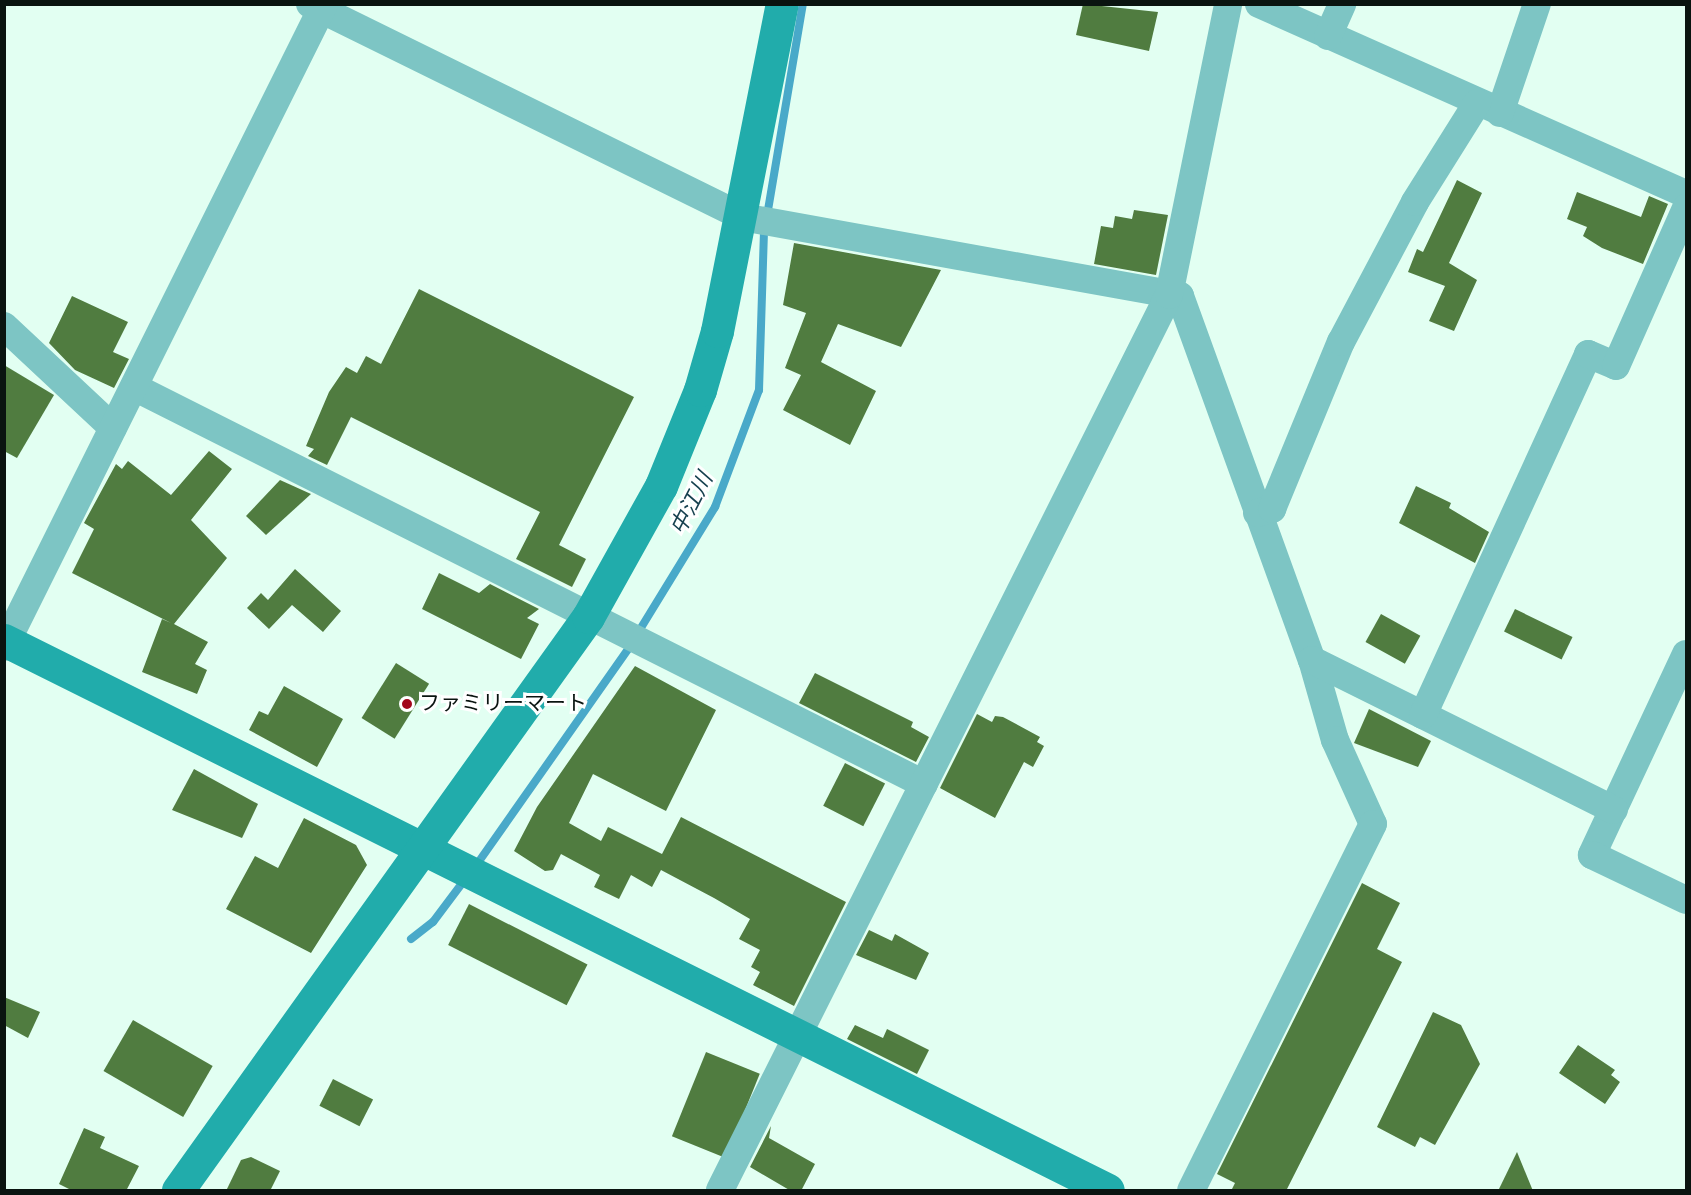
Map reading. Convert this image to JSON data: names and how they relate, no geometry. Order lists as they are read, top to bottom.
{
  "water": ["中江川"],
  "places": ["ファミリーマート"]
}
